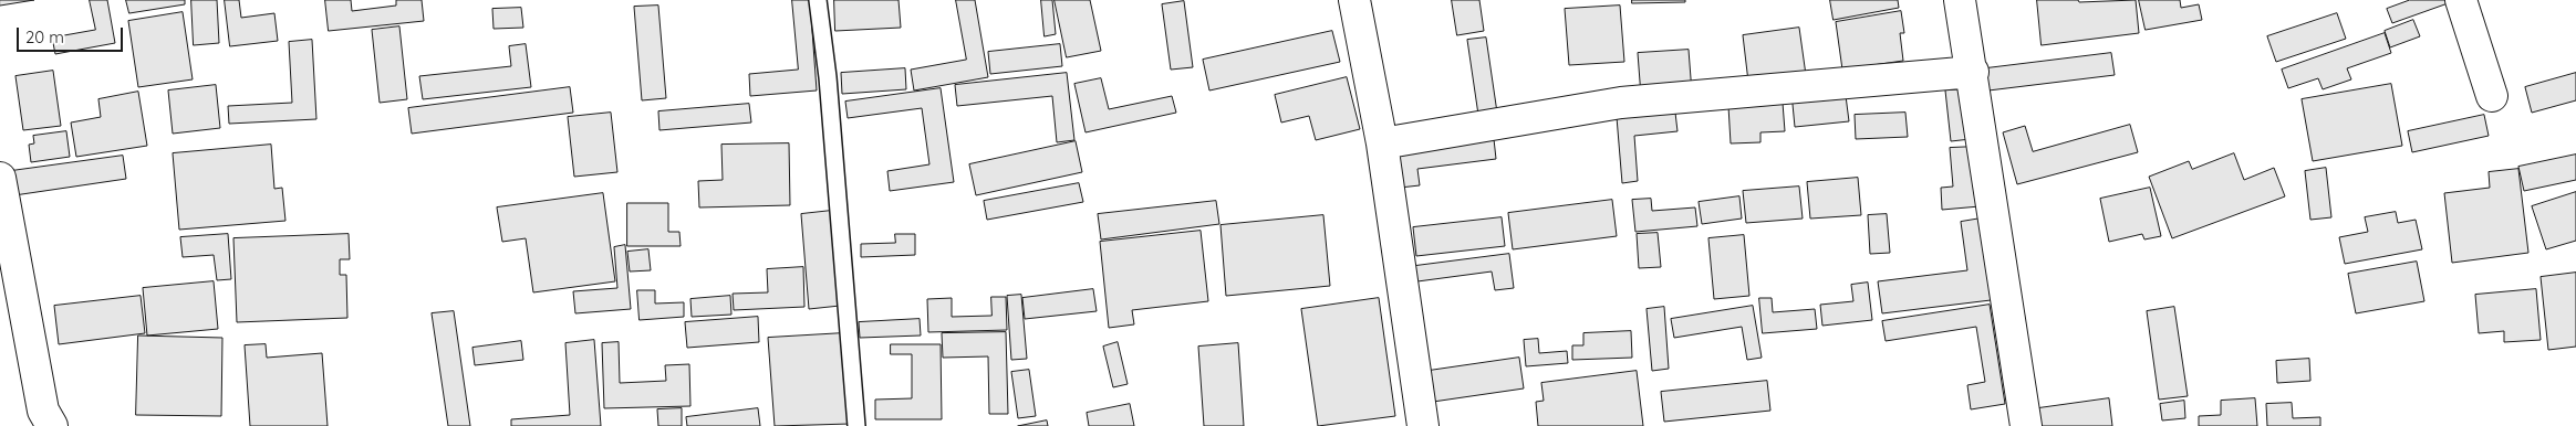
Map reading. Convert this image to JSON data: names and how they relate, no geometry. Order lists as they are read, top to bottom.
{
  "scale_bar": "20 m"
}
